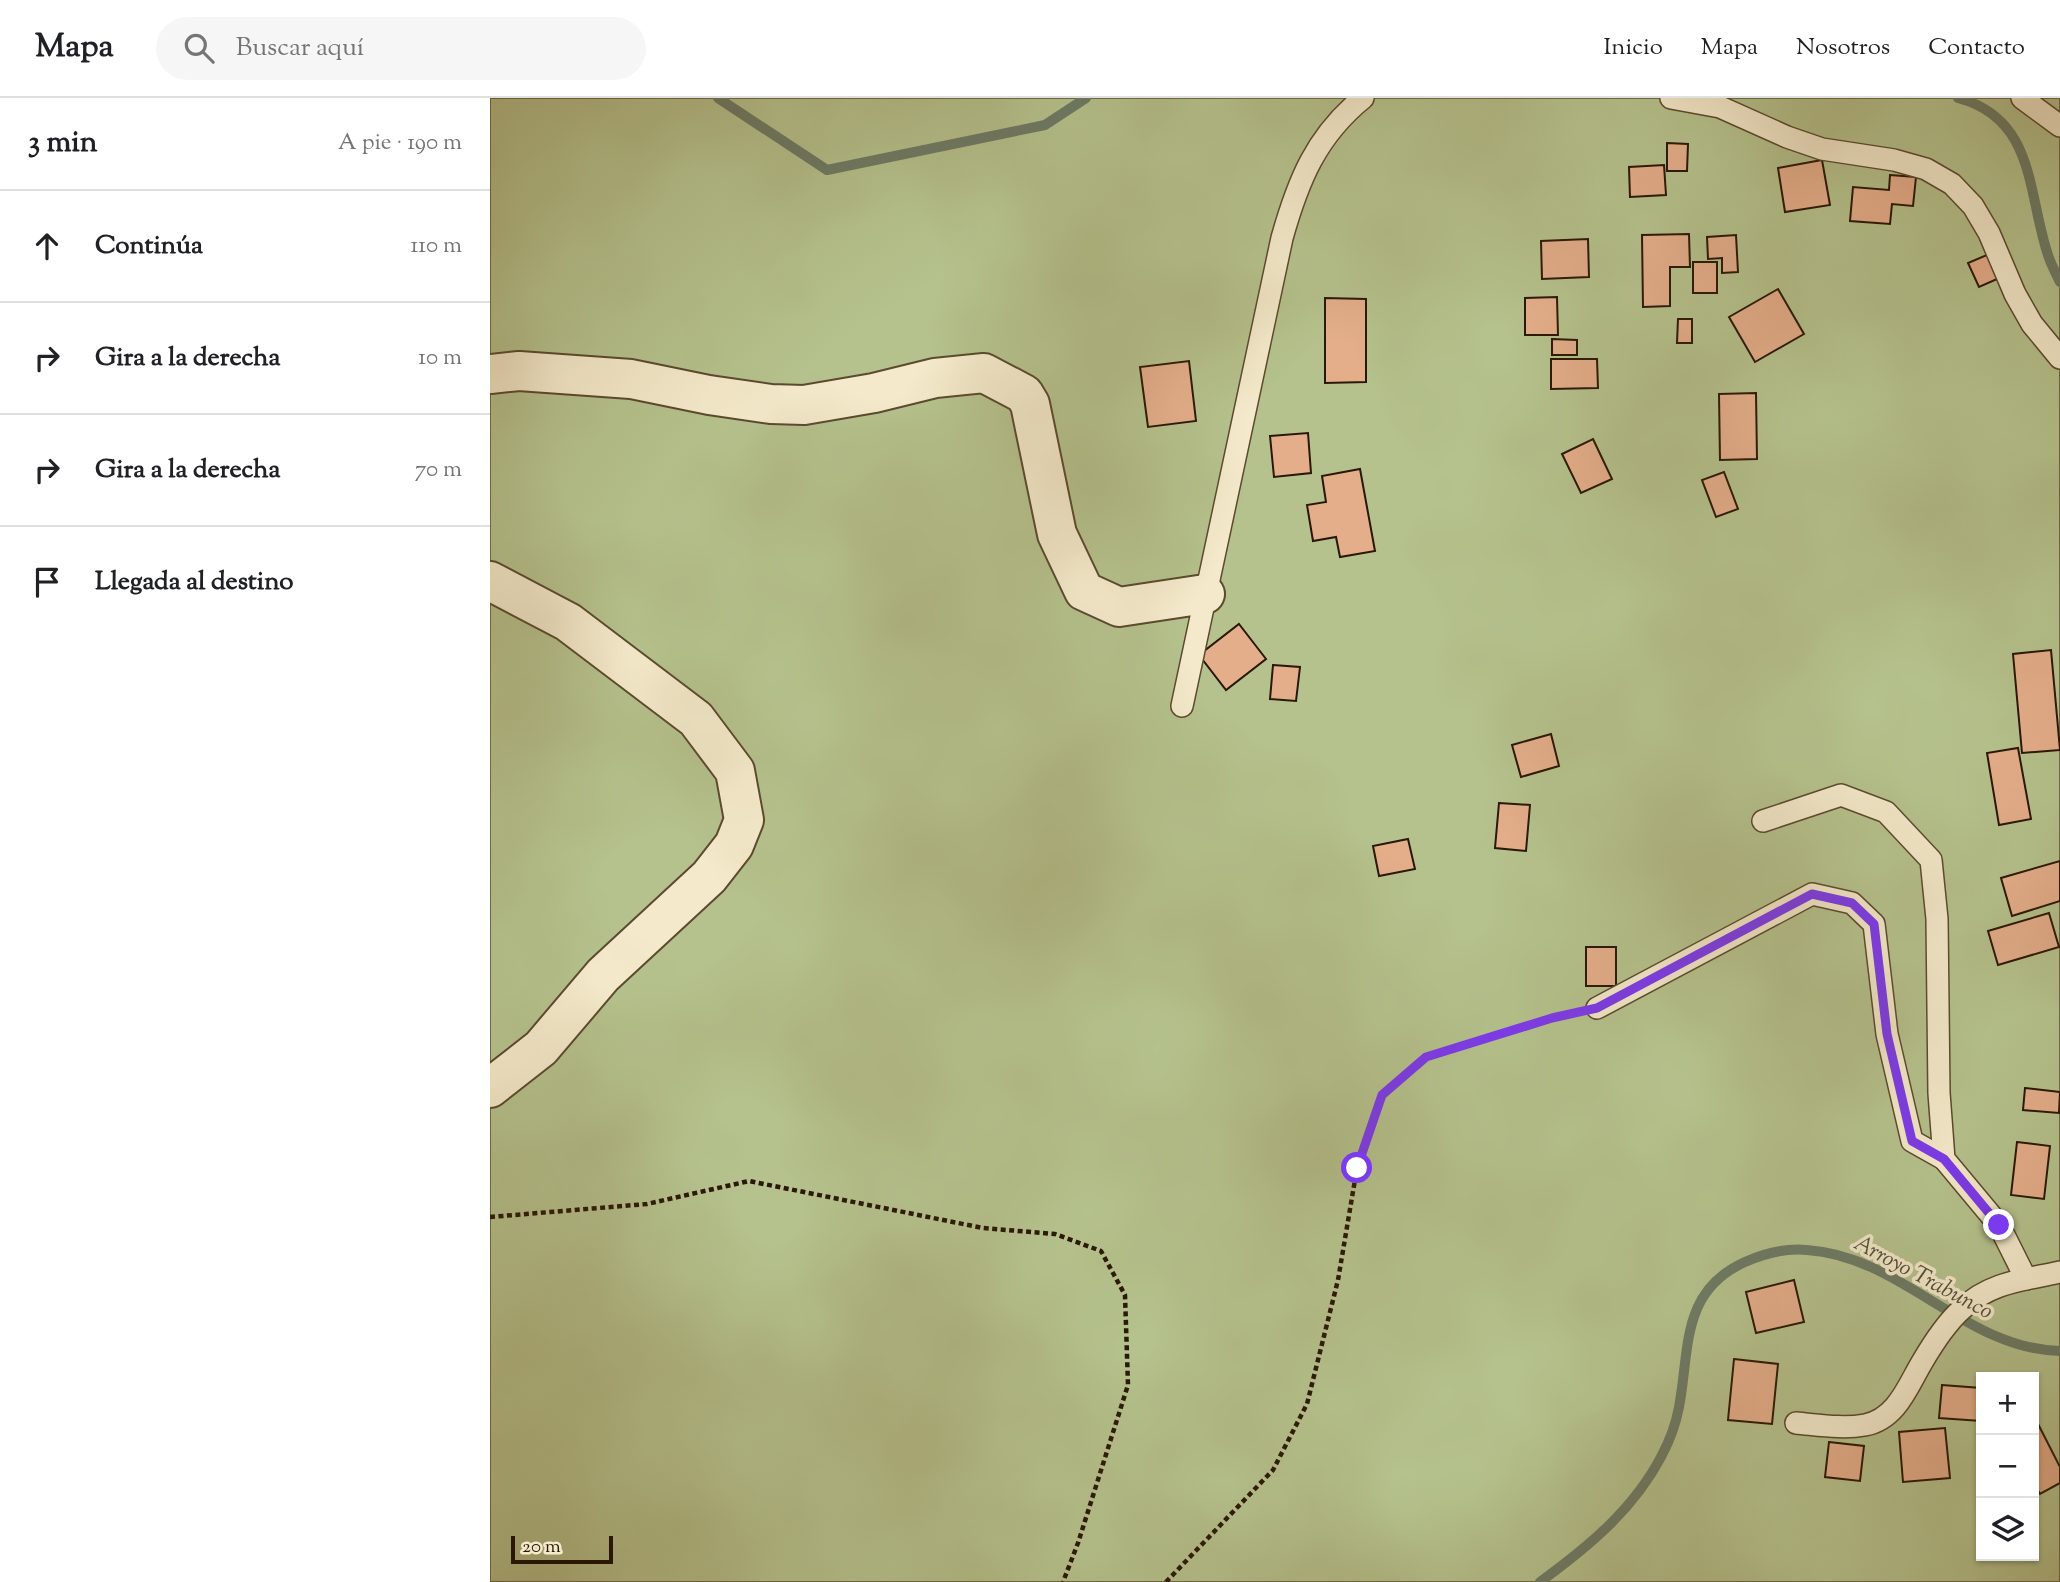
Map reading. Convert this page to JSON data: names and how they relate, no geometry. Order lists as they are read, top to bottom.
{
  "water": ["Arroyo Trabunco"],
  "scale_bar": "20 m",
  "page": {
    "header": "Mapa",
    "search": "Buscar aquí",
    "nav": [
      "Inicio",
      "Mapa",
      "Nosotros",
      "Contacto"
    ],
    "heading": ["3 min", "A pie · 190 m"],
    "list": [
      ["Continúa", "110 m"],
      ["Gira a la derecha", "10 m"],
      ["Gira a la derecha", "70 m"],
      "Llegada al destino"
    ],
    "map_buttons": ["+", "−"],
    "scale": "20 m"
  }
}
